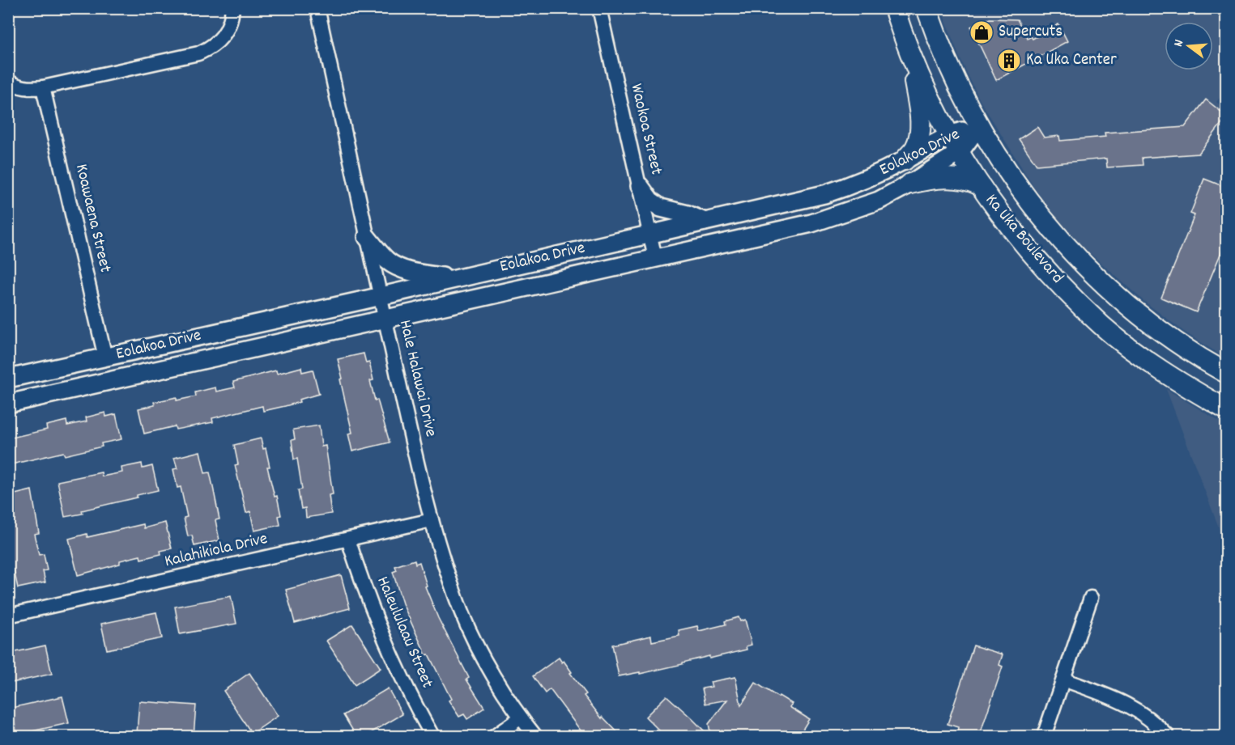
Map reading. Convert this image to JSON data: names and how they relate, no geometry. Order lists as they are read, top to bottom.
{
  "streets": {
    "main road": ["Ka Uka Boulevard"],
    "street": [
      "Waokoa Street",
      "Eolakoa Drive",
      "Koawaena Street",
      "Hale Halawai Drive",
      "Kalahikiola Drive",
      "Haleululaau Street"
    ]
  },
  "crossings": [
    ["Waokoa Street", "Eolakoa Drive"],
    ["Eolakoa Drive", "Koawaena Street"],
    ["Eolakoa Drive", "Ka Uka Boulevard"],
    ["Eolakoa Drive", "Hale Halawai Drive"],
    ["Hale Halawai Drive", "Kalahikiola Drive"],
    ["Kalahikiola Drive", "Haleululaau Street"]
  ],
  "places": {
    "shop": ["Supercuts"],
    "building": ["Ka Uka Center"]
  },
  "north": "left"
}
